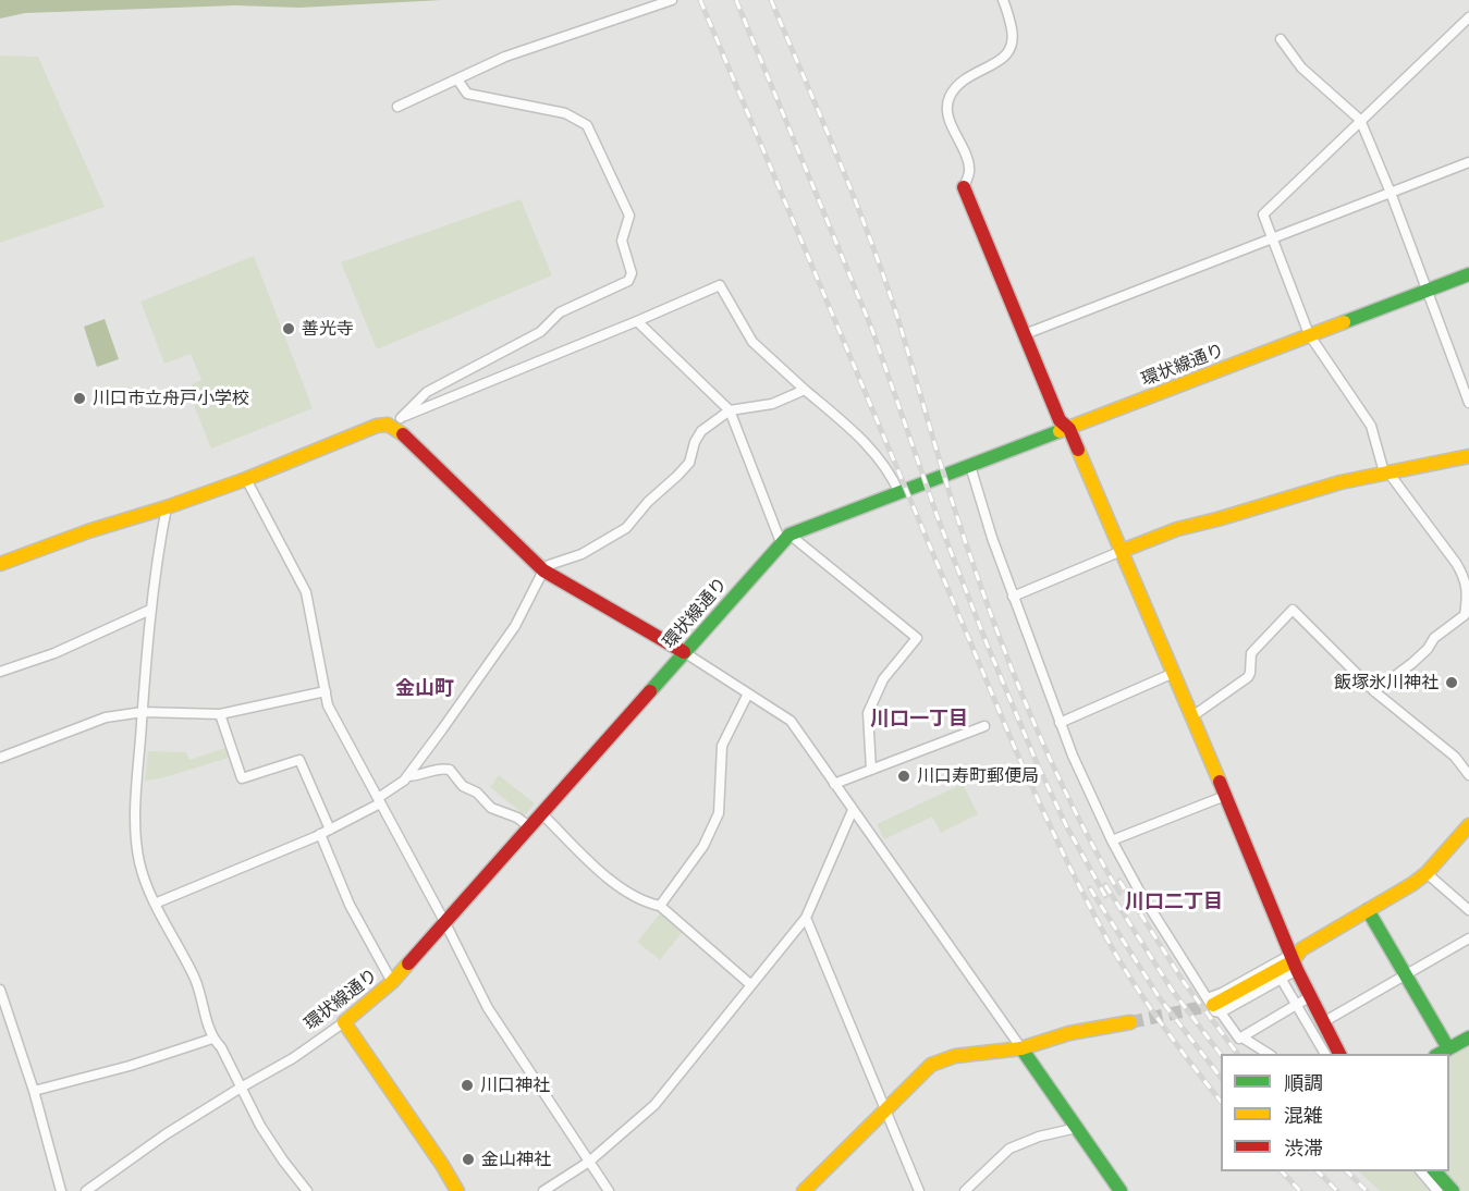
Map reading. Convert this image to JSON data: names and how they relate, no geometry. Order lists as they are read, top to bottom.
{
  "streets": {
    "street": ["環状線通り"]
  },
  "districts": ["金山町", "川口一丁目", "川口二丁目"],
  "places": [
    "善光寺",
    "川口市立舟戸小学校",
    "飯塚氷川神社",
    "川口寿町郵便局",
    "川口神社",
    "金山神社"
  ],
  "legend": ["順調", "混雑", "渋滞"]
}
